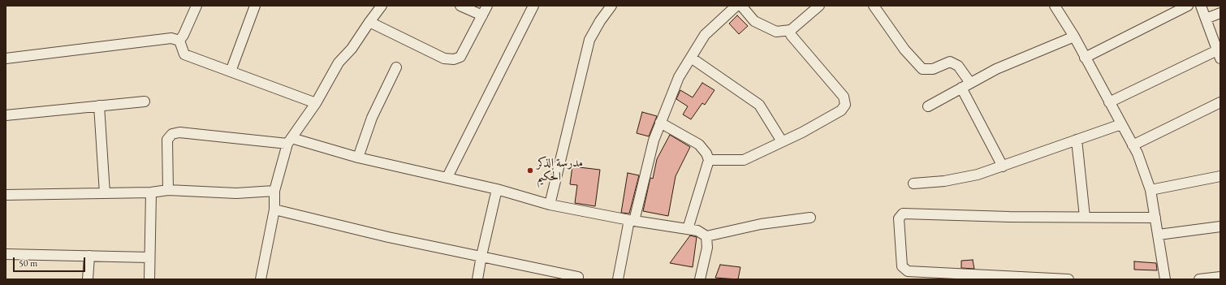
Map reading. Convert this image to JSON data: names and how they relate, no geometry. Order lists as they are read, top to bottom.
{
  "places": ["مدرسة الذكر الحكيم"],
  "scale_bar": "50 m"
}
